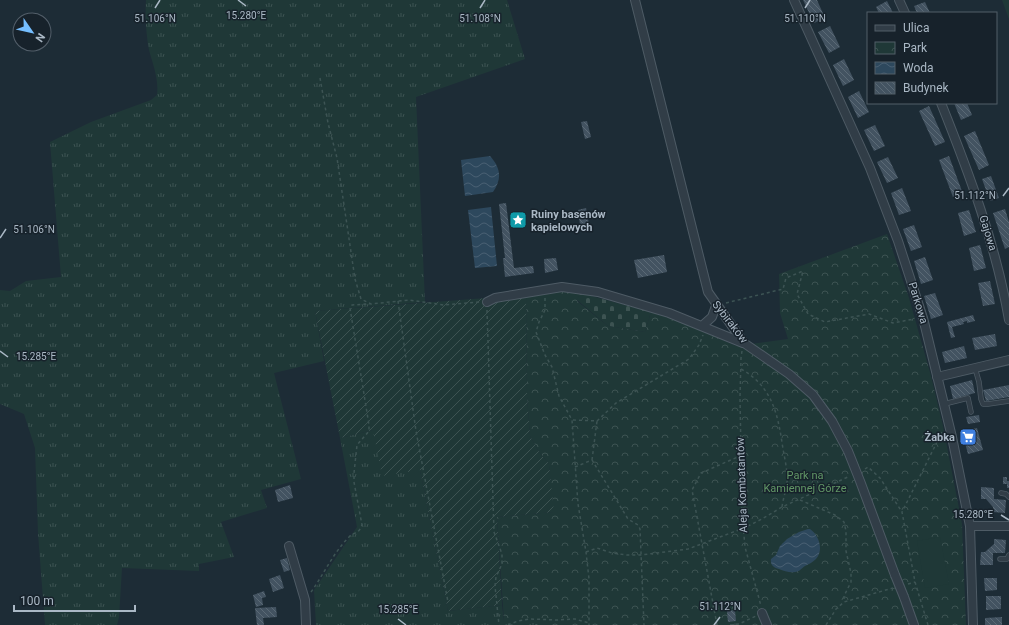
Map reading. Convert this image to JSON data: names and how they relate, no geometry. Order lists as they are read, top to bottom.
{
  "streets": {
    "street": ["Gajowa", "Parkowa", "Sybiraków"],
    "path": ["Aleja Kombatantów"]
  },
  "crossings": [
    ["Sybiraków", "Aleja Kombatantów"]
  ],
  "parks": ["Park na Kamiennej Górze"],
  "places": {
    "place": ["Ruiny basenów kapielowych"],
    "supermarket": ["Żabka"]
  },
  "legend": [
    "Ulica",
    "Park",
    "Woda",
    "Budynek"
  ],
  "scale_bar": "100 m",
  "north": "bottom right",
  "coordinates": [
    "15.280°E",
    "51.106°N",
    "51.108°N",
    "51.110°N",
    "51.112°N",
    "15.285°E"
  ]
}
